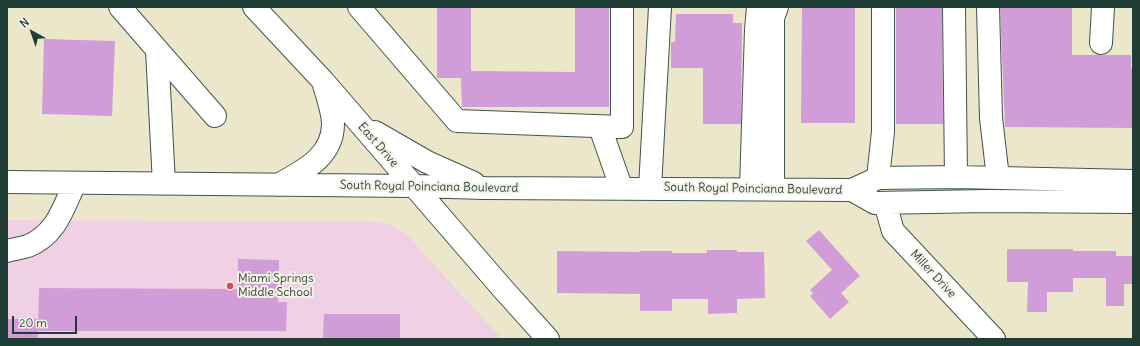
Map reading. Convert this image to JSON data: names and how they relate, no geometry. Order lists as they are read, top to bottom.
{
  "streets": {
    "street": ["East Drive", "South Royal Poinciana Boulevard", "Miller Drive"]
  },
  "crossings": [
    ["East Drive", "South Royal Poinciana Boulevard"],
    ["South Royal Poinciana Boulevard", "Miller Drive"]
  ],
  "places": ["Miami Springs Middle School"],
  "scale_bar": "20 m",
  "north": "top left"
}
